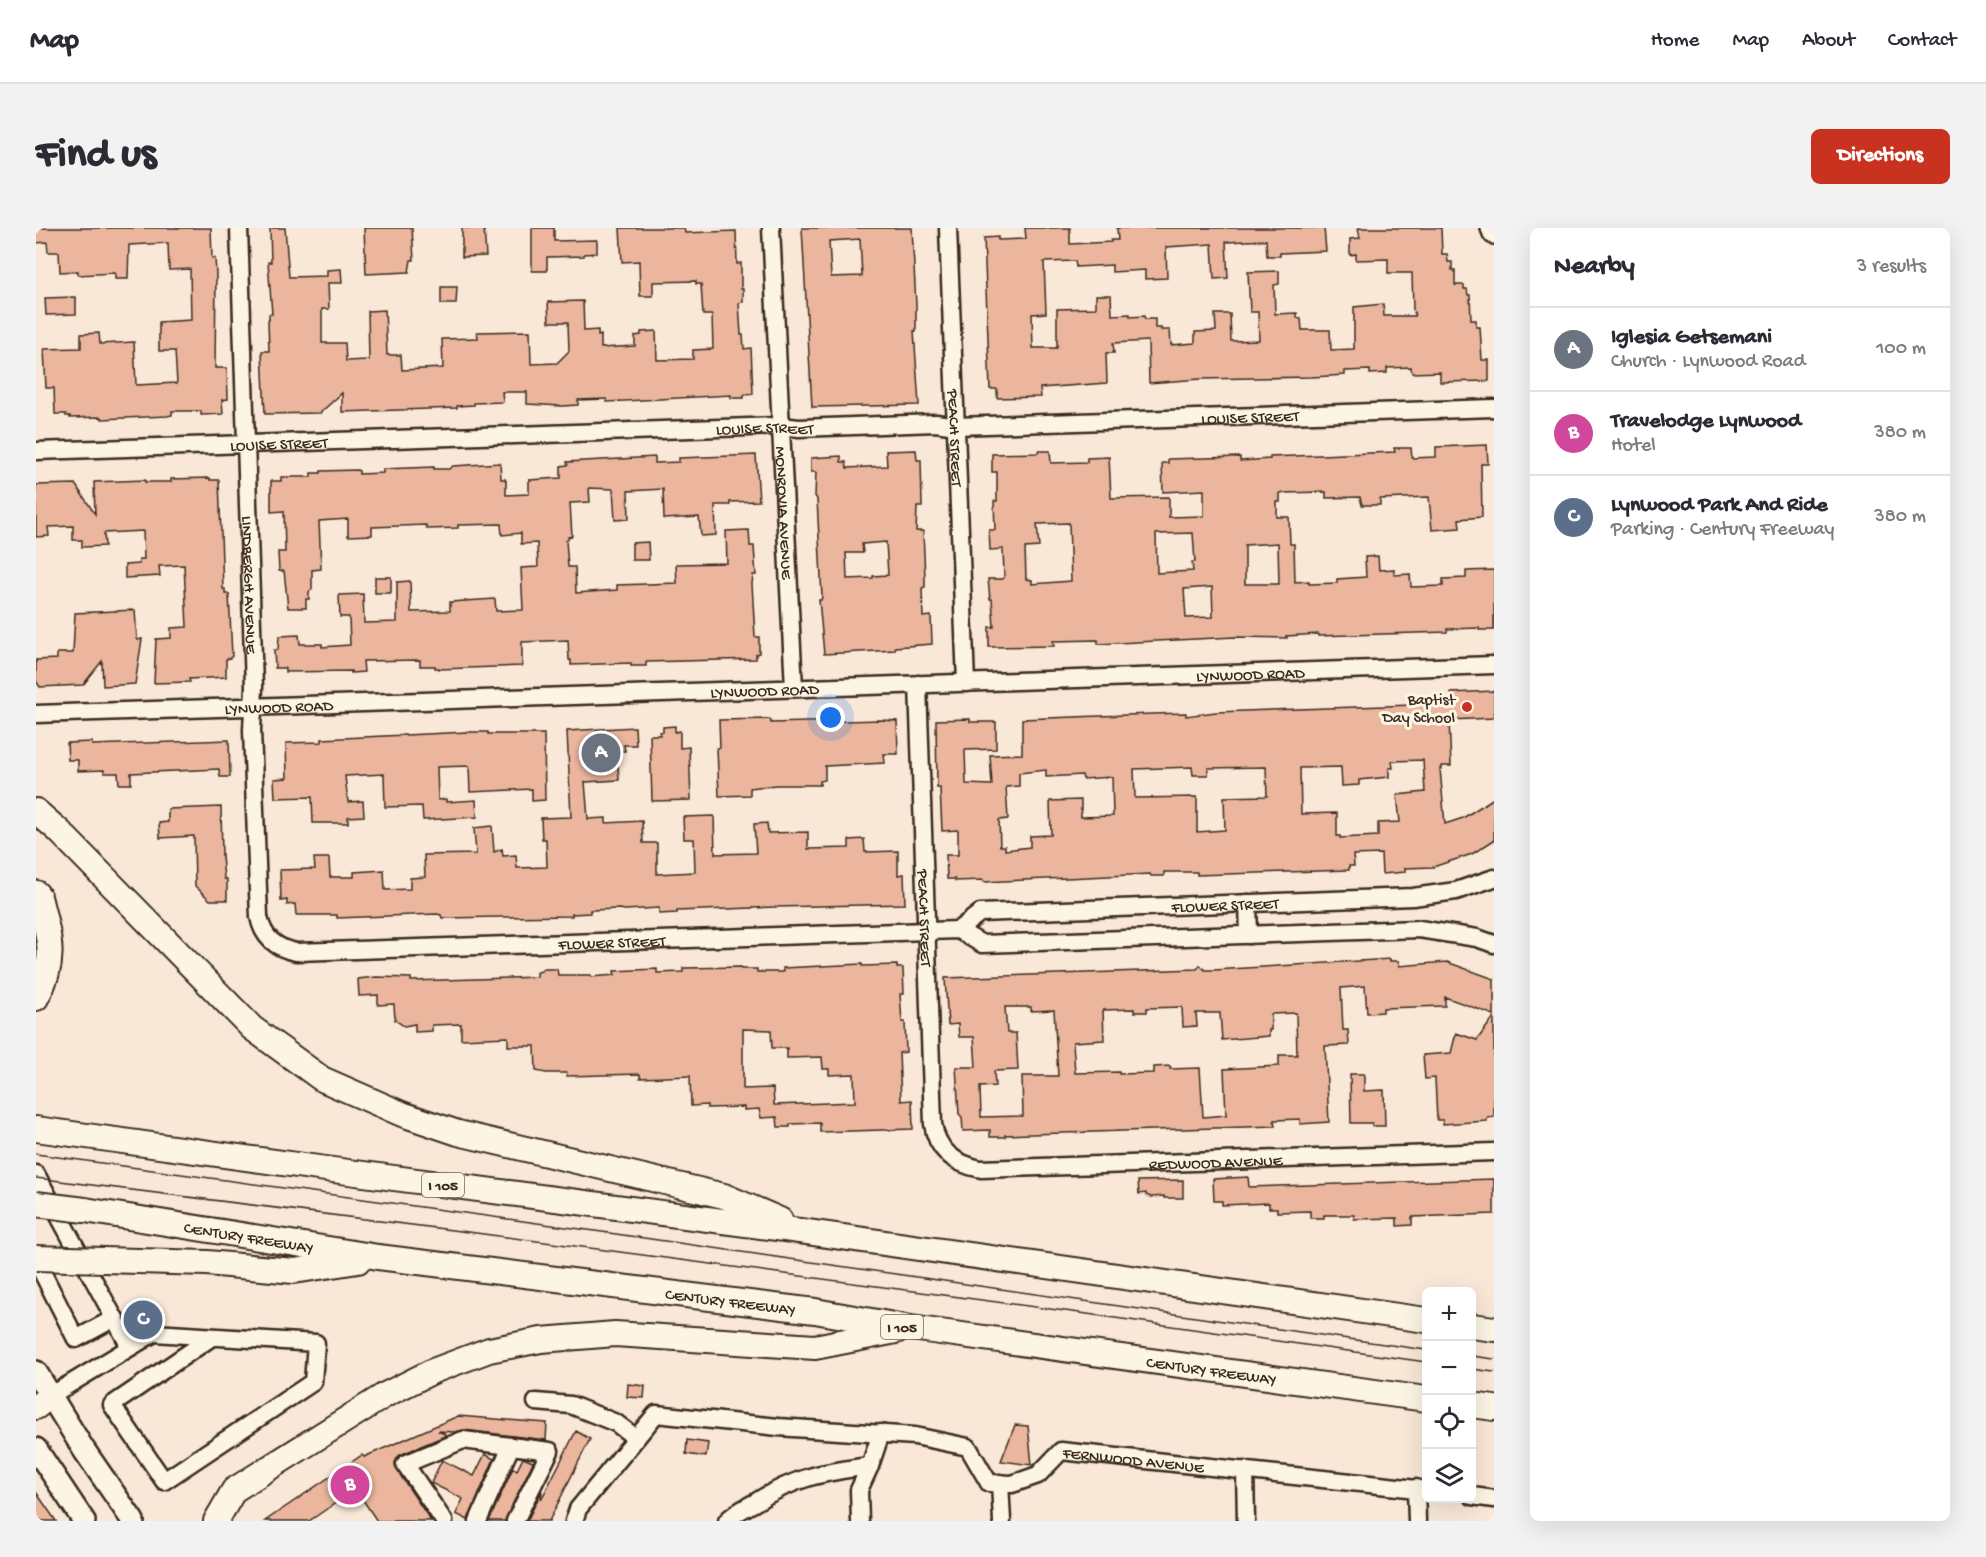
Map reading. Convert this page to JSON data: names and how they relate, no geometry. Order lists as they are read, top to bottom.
{
  "streets": {
    "highway": ["I 105", "CENTURY FREEWAY"],
    "street": [
      "LOUISE STREET",
      "PEACH STREET",
      "MONROVIA AVENUE",
      "LINDBERGH AVENUE",
      "LYNWOOD ROAD",
      "FLOWER STREET",
      "REDWOOD AVENUE",
      "FERNWOOD AVENUE"
    ]
  },
  "crossings": [
    ["LOUISE STREET", "PEACH STREET"],
    ["LOUISE STREET", "MONROVIA AVENUE"],
    ["LOUISE STREET", "LINDBERGH AVENUE"],
    ["PEACH STREET", "LYNWOOD ROAD"],
    ["PEACH STREET", "FLOWER STREET"],
    ["PEACH STREET", "REDWOOD AVENUE"],
    ["MONROVIA AVENUE", "LYNWOOD ROAD"],
    ["LINDBERGH AVENUE", "LYNWOOD ROAD"],
    ["LINDBERGH AVENUE", "FLOWER STREET"]
  ],
  "places": ["Baptist Day School"],
  "page": {
    "header": "Map",
    "nav": [
      "Home",
      "Map",
      "About",
      "Contact"
    ],
    "buttons": "Directions",
    "title": "Find us",
    "heading": ["Nearby", "3 results"],
    "list": [
      {
        "mark": "A",
        "name": "Iglesia Getsemani",
        "note": "Church · Lynwood Road",
        "value": "100 m"
      },
      {
        "mark": "B",
        "name": "Travelodge Lynwood",
        "note": "Hotel",
        "value": "380 m"
      },
      {
        "mark": "C",
        "name": "Lynwood Park And Ride",
        "note": "Parking · Century Freeway",
        "value": "380 m"
      }
    ],
    "pins": ["A", "C", "B"],
    "map_buttons": ["+", "−"]
  }
}
